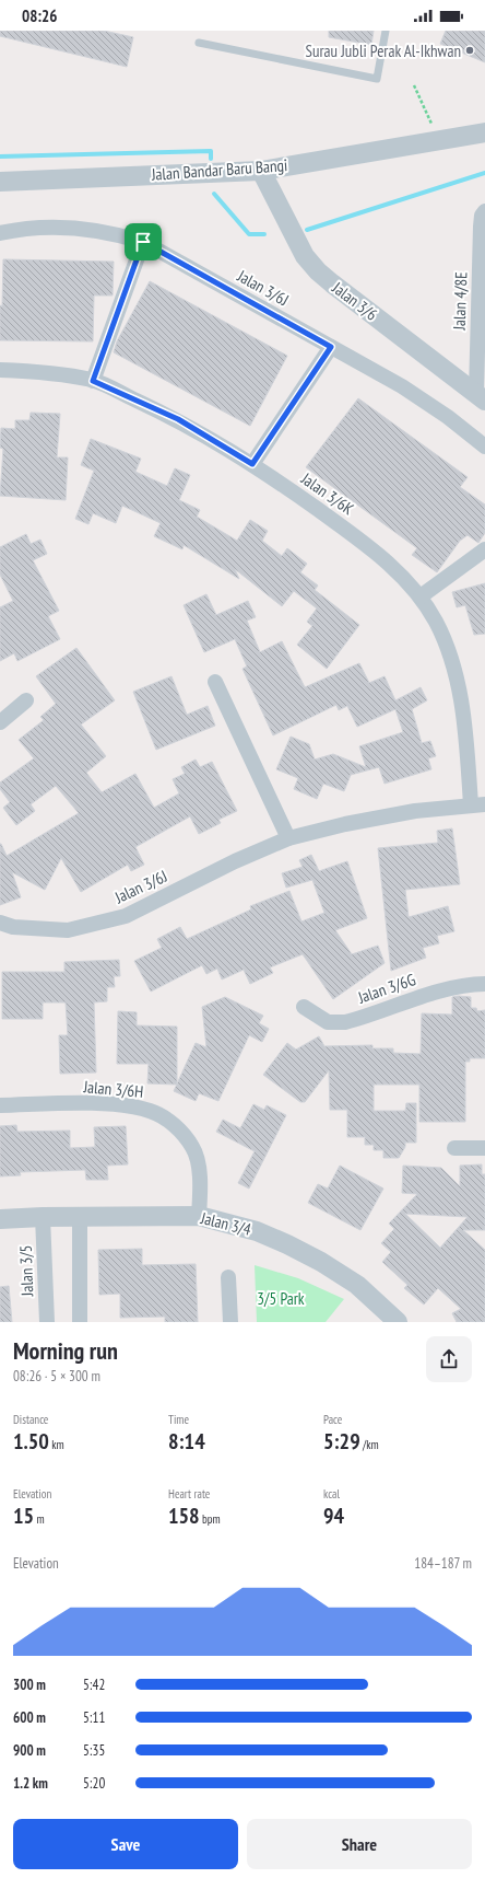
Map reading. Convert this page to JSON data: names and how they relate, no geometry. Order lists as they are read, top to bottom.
{
  "streets": {
    "street": [
      "Jalan Bandar Baru Bangi",
      "Jalan 3/6J",
      "Jalan 3/6",
      "Jalan 4/8E",
      "Jalan 3/6K",
      "Jalan 3/6G",
      "Jalan 3/6H",
      "Jalan 3/4",
      "Jalan 3/5"
    ]
  },
  "crossings": [
    ["Jalan Bandar Baru Bangi", "Jalan 3/6"],
    ["Jalan 3/6J", "Jalan 3/6K"],
    ["Jalan 3/6", "Jalan 4/8E"],
    ["Jalan 3/6H", "Jalan 3/4"],
    ["Jalan 3/4", "Jalan 3/5"]
  ],
  "parks": ["3/5 Park"],
  "places": ["Surau Jubli Perak Al-Ikhwan"],
  "page": {
    "status": "08:26",
    "heading": ["Morning run", "08:26 · 5 × 300 m"],
    "stats": [
      ["Distance", "1.50 km"],
      ["Time", "8:14"],
      ["Pace", "5:29 /km"],
      ["Elevation", "15 m"],
      ["Heart rate", "158 bpm"],
      ["kcal", "94"]
    ],
    "chart": ["Elevation", "184–187 m"],
    "list": [
      {
        "name": "300 m",
        "note": "5:42"
      },
      {
        "name": "600 m",
        "note": "5:11"
      },
      {
        "name": "900 m",
        "note": "5:35"
      },
      {
        "name": "1.2 km",
        "note": "5:20"
      }
    ],
    "buttons": ["Save", "Share"]
  }
}
